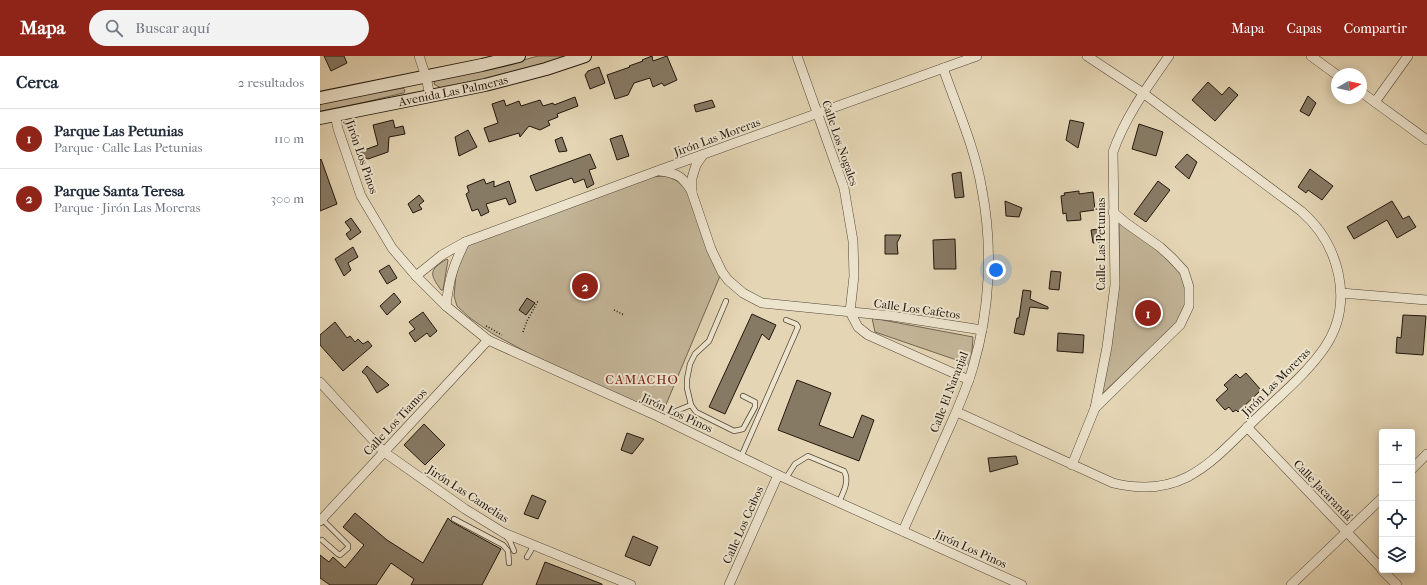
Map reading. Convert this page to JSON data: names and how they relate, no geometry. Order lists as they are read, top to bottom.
{
  "streets": {
    "main road": ["Avenida Las Palmeras"],
    "street": [
      "Jirón Las Moreras",
      "Calle Los Nogales",
      "Jirón Los Pinos",
      "Calle Las Petunias",
      "Calle Los Cafetos",
      "Calle El Naranjal",
      "Calle Los Tiamos",
      "Calle Jacarandá",
      "Jirón Las Camelias",
      "Calle Los Ceibos"
    ]
  },
  "crossings": [
    ["Avenida Las Palmeras", "Jirón Los Pinos"],
    ["Jirón Las Moreras", "Calle Los Nogales"],
    ["Jirón Las Moreras", "Jirón Los Pinos"],
    ["Jirón Las Moreras", "Calle Las Petunias"],
    ["Jirón Las Moreras", "Calle Los Cafetos"],
    ["Jirón Las Moreras", "Calle El Naranjal"],
    ["Jirón Las Moreras", "Calle Jacarandá"],
    ["Calle Los Nogales", "Calle Los Cafetos"],
    ["Jirón Los Pinos", "Calle El Naranjal"],
    ["Jirón Los Pinos", "Calle Los Tiamos"],
    ["Jirón Los Pinos", "Calle Los Ceibos"],
    ["Calle Los Cafetos", "Calle El Naranjal"],
    ["Calle Los Tiamos", "Jirón Las Camelias"]
  ],
  "districts": ["CAMACHO"],
  "north": "right",
  "page": {
    "header": "Mapa",
    "search": "Buscar aquí",
    "nav": ["Mapa", "Capas", "Compartir"],
    "heading": ["Cerca", "2 resultados"],
    "list": [
      {
        "mark": "1",
        "name": "Parque Las Petunias",
        "note": "Parque · Calle Las Petunias",
        "value": "110 m"
      },
      {
        "mark": "2",
        "name": "Parque Santa Teresa",
        "note": "Parque · Jirón Las Moreras",
        "value": "300 m"
      }
    ],
    "pins": ["2", "1"],
    "map_buttons": ["+", "−"]
  }
}
